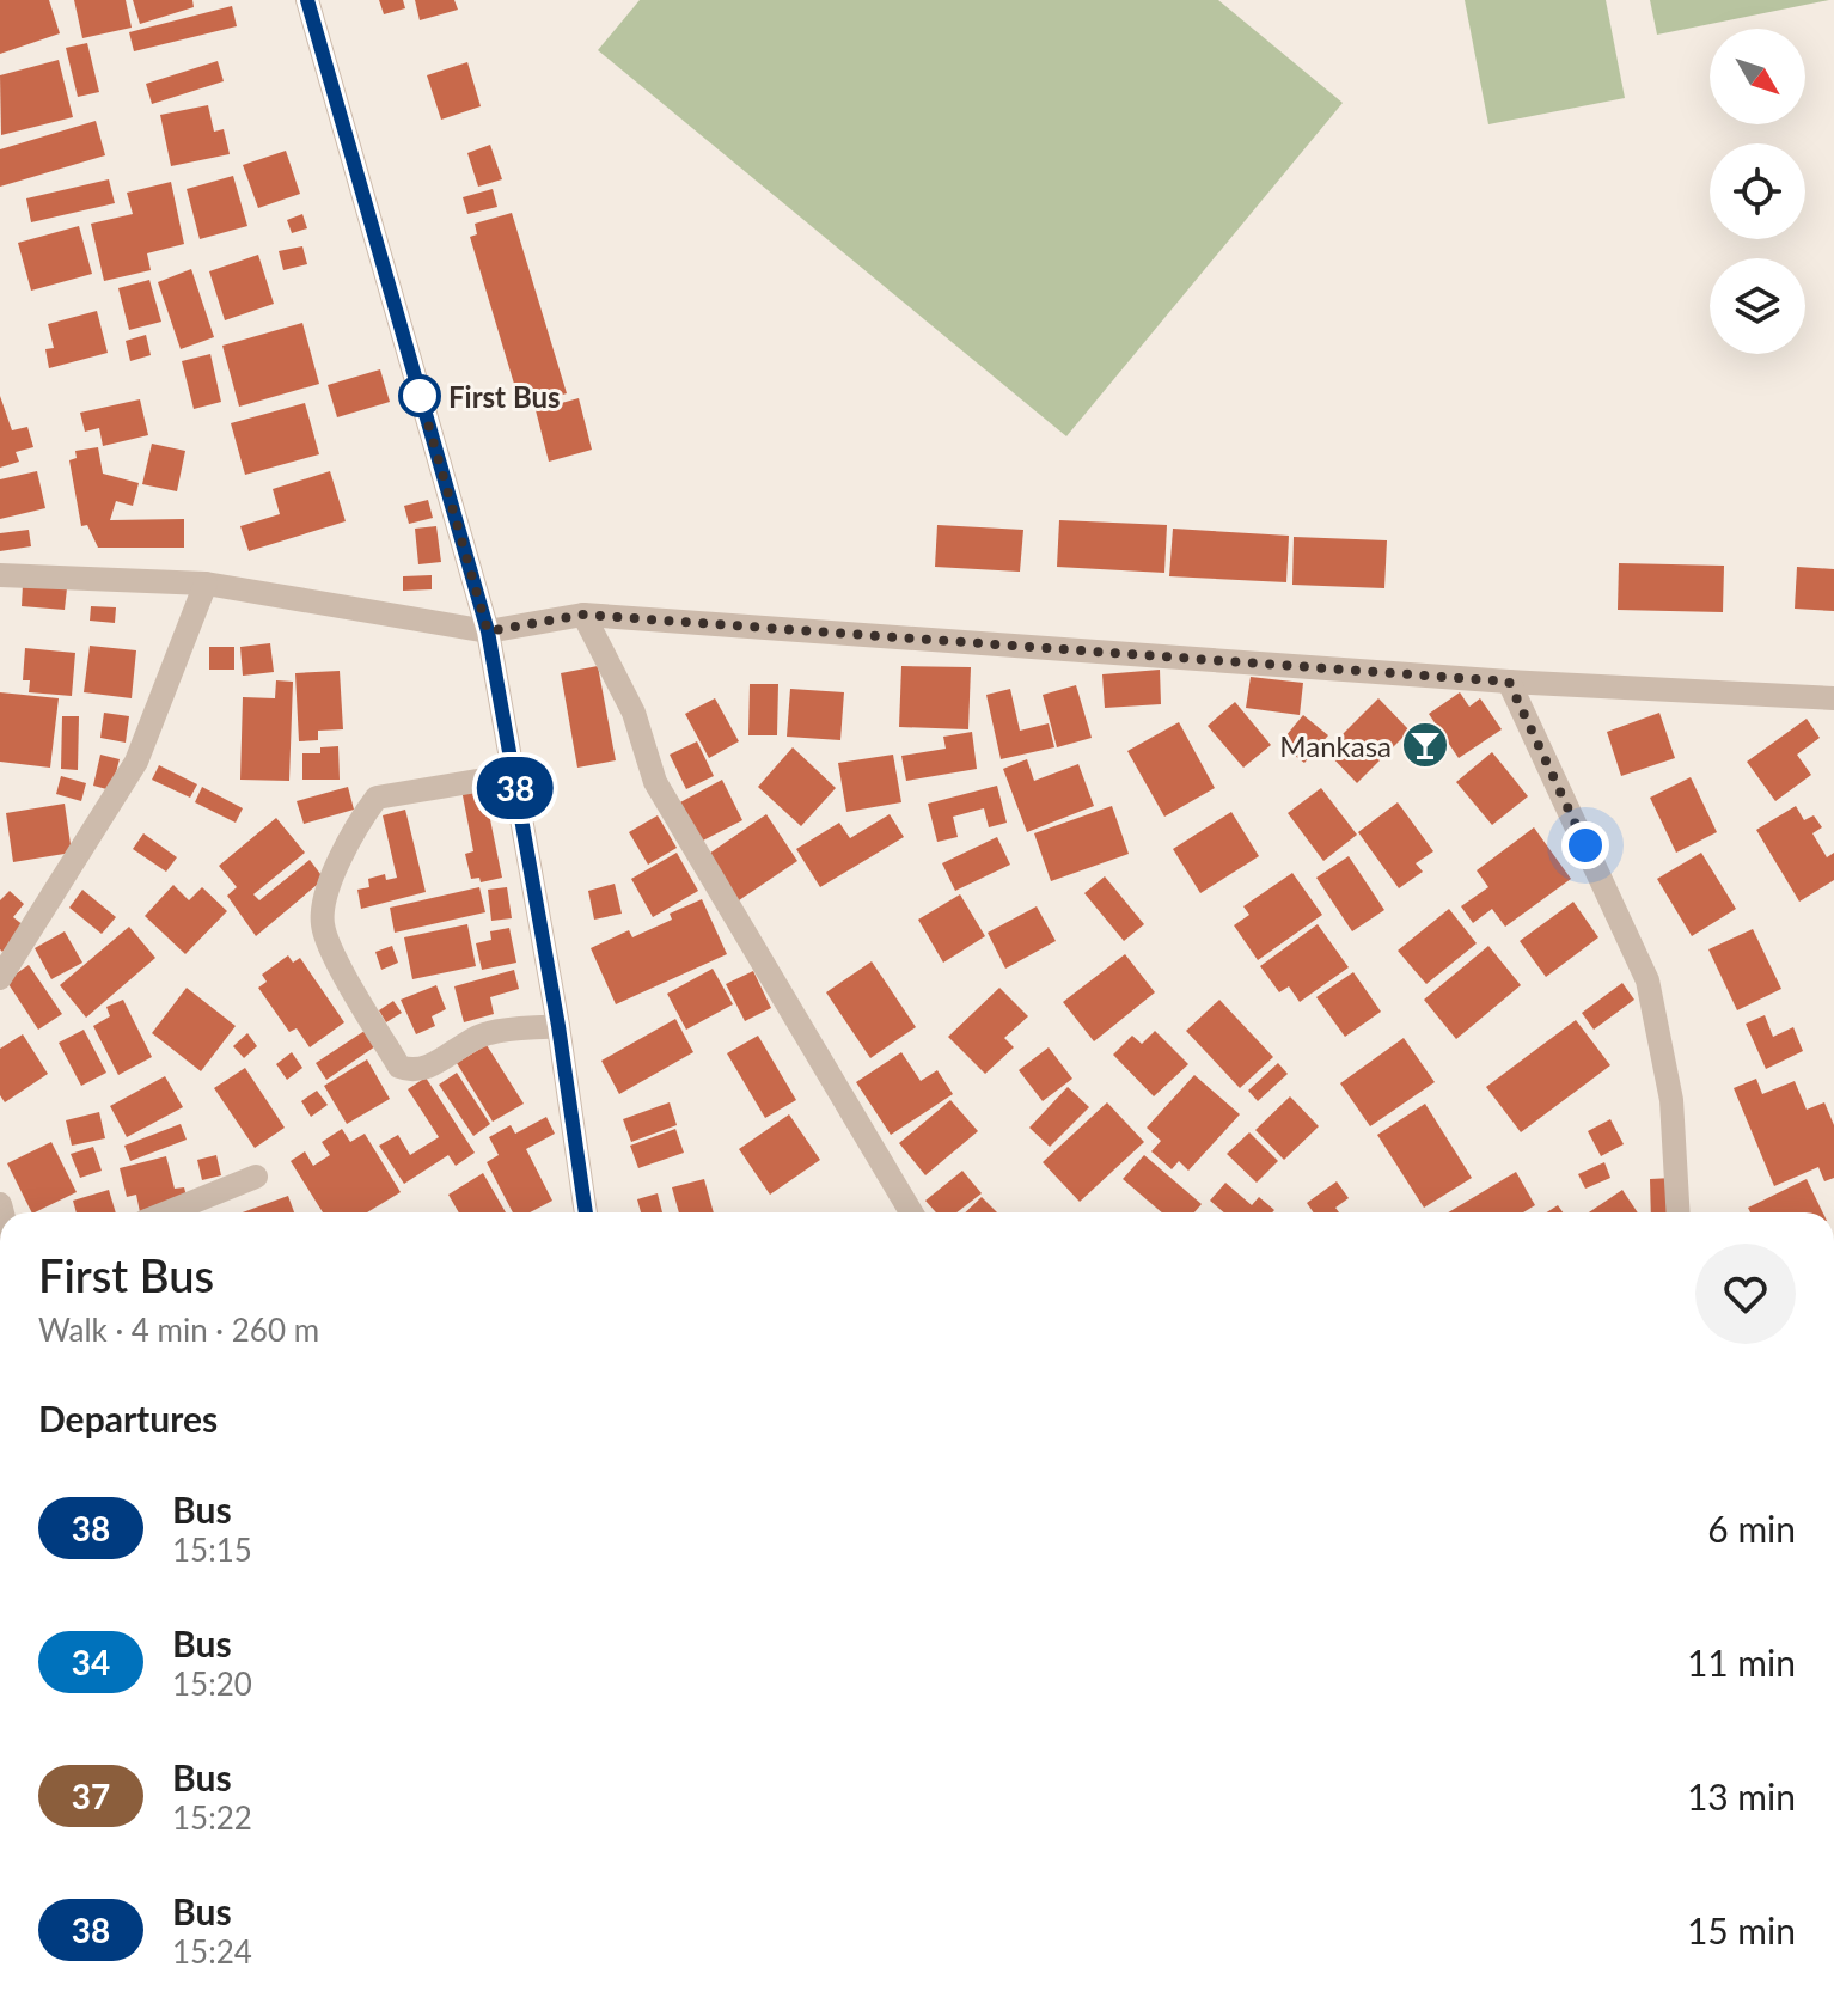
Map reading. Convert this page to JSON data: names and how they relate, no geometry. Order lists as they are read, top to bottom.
{
  "places": {
    "other": ["First Bus"],
    "bar": ["Mankasa"]
  },
  "lines": ["bus line 38"],
  "north": "bottom right",
  "page": {
    "on_map": "38",
    "heading": [
      ["First Bus", "Walk · 4 min · 260 m"],
      "Departures"
    ],
    "list": [
      {
        "mark": "38",
        "name": "Bus",
        "note": "15:15",
        "value": "6 min"
      },
      {
        "mark": "34",
        "name": "Bus",
        "note": "15:20",
        "value": "11 min"
      },
      {
        "mark": "37",
        "name": "Bus",
        "note": "15:22",
        "value": "13 min"
      },
      {
        "mark": "38",
        "name": "Bus",
        "note": "15:24",
        "value": "15 min"
      }
    ]
  }
}
